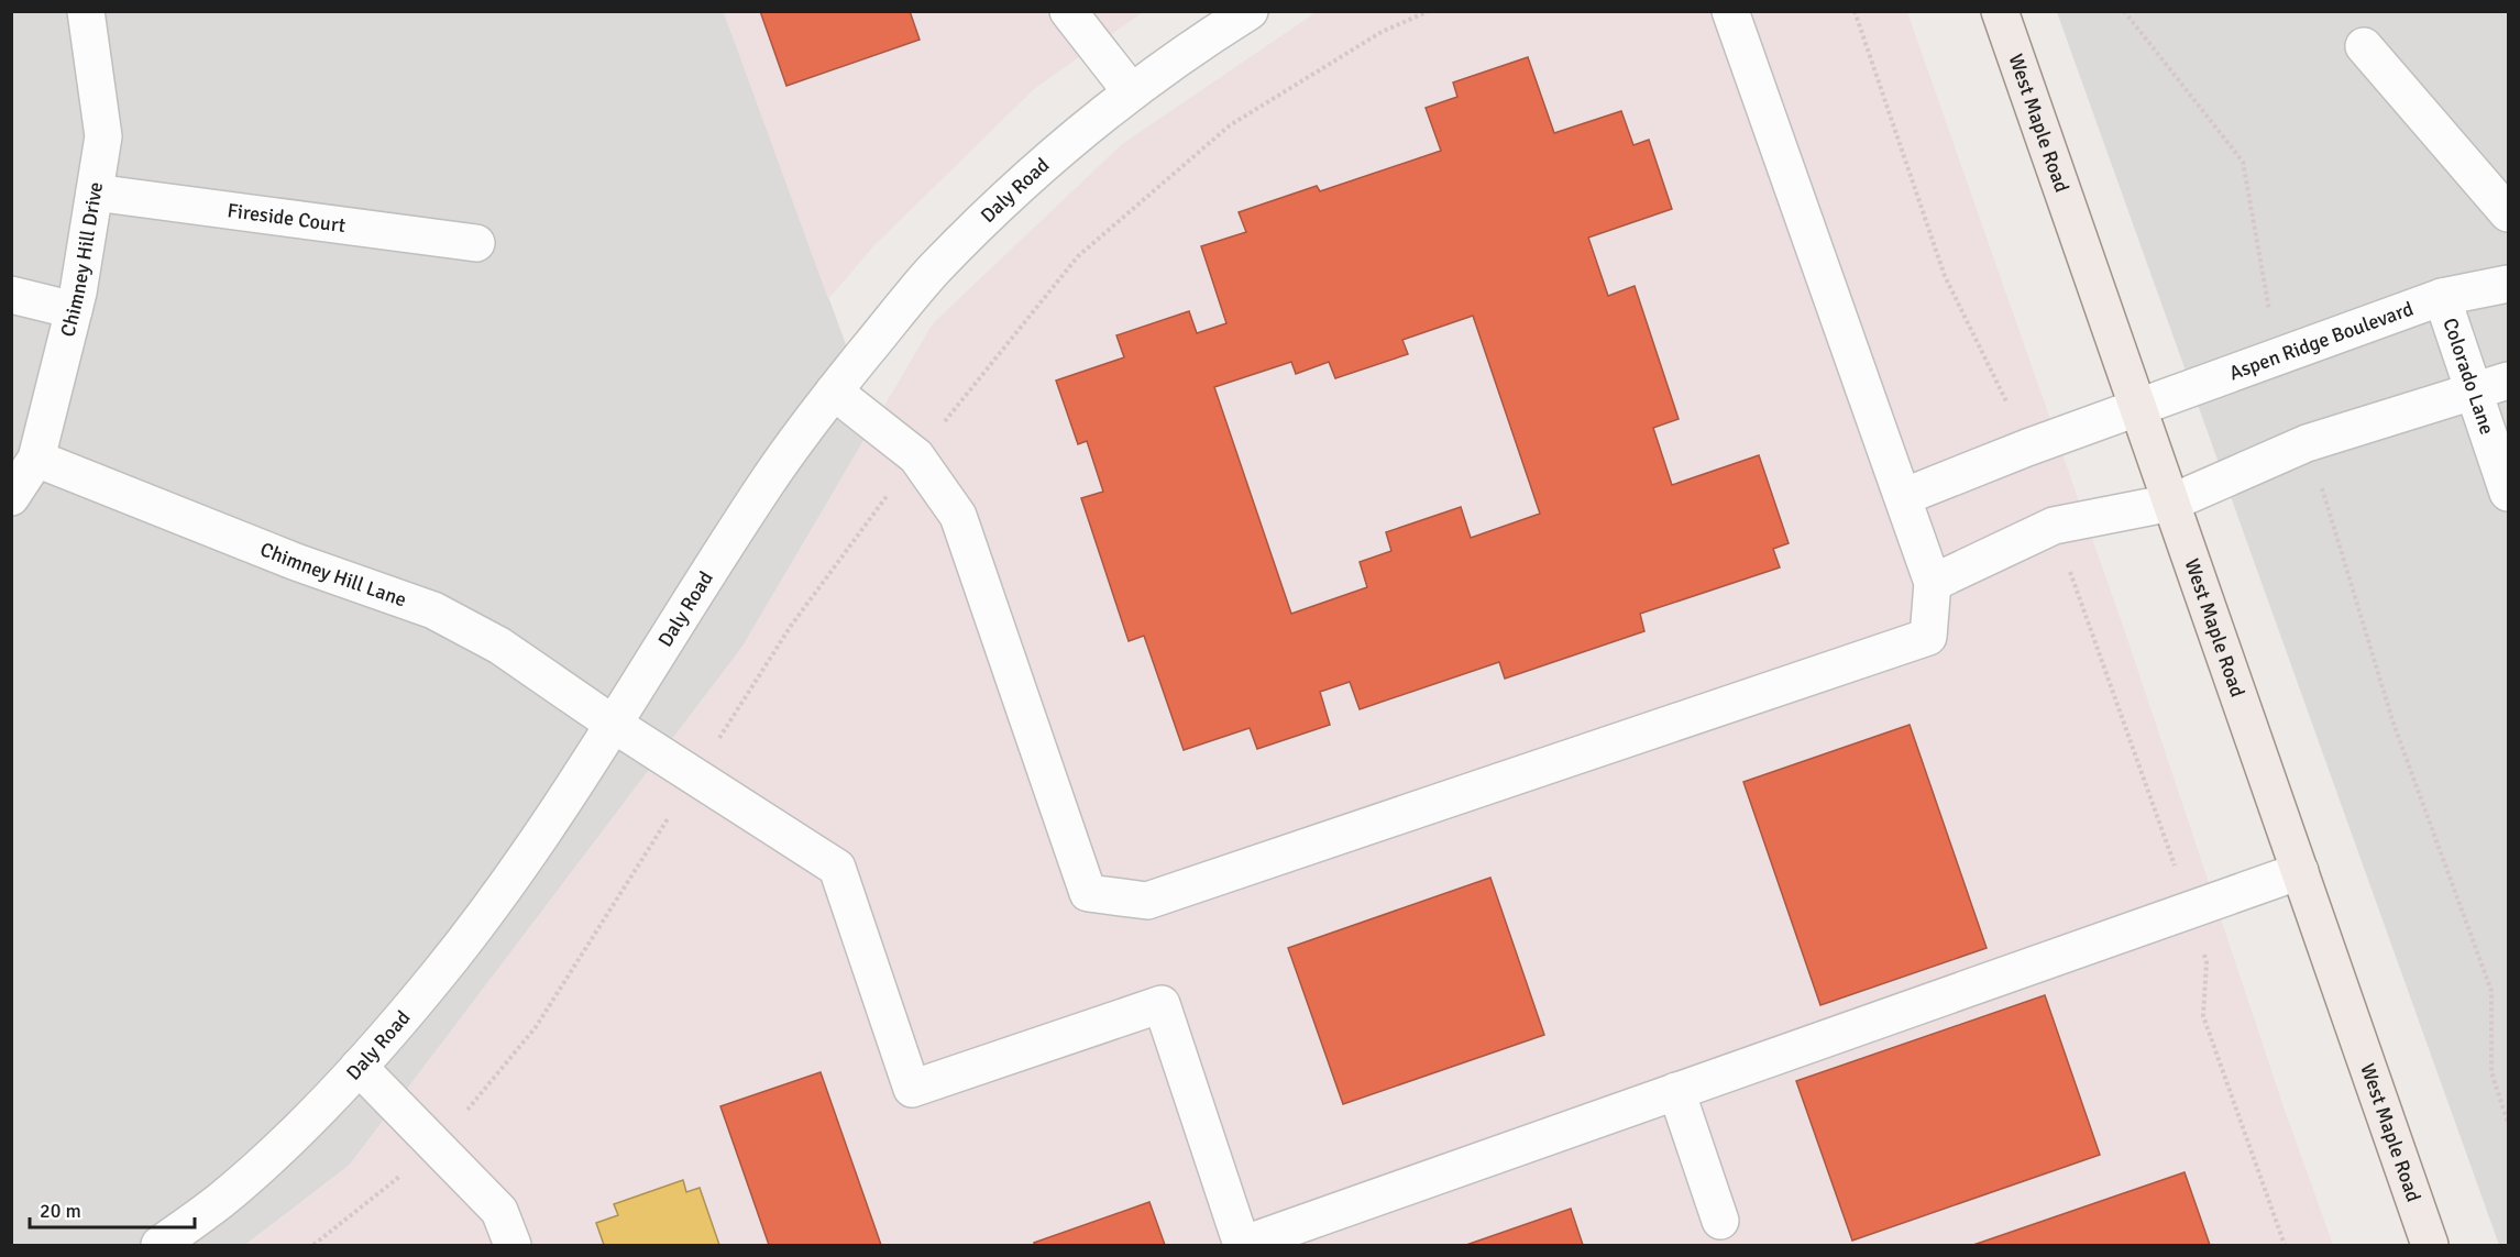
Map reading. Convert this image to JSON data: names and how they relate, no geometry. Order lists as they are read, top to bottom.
{
  "streets": {
    "main road": ["West Maple Road"],
    "street": [
      "Daly Road",
      "Fireside Court",
      "Chimney Hill Drive",
      "Aspen Ridge Boulevard",
      "Colorado Lane",
      "Chimney Hill Lane"
    ]
  },
  "crossings": [
    ["West Maple Road", "Aspen Ridge Boulevard"],
    ["Daly Road", "Chimney Hill Lane"],
    ["Fireside Court", "Chimney Hill Drive"],
    ["Chimney Hill Drive", "Chimney Hill Lane"],
    ["Aspen Ridge Boulevard", "Colorado Lane"]
  ],
  "scale_bar": "20 m"
}
